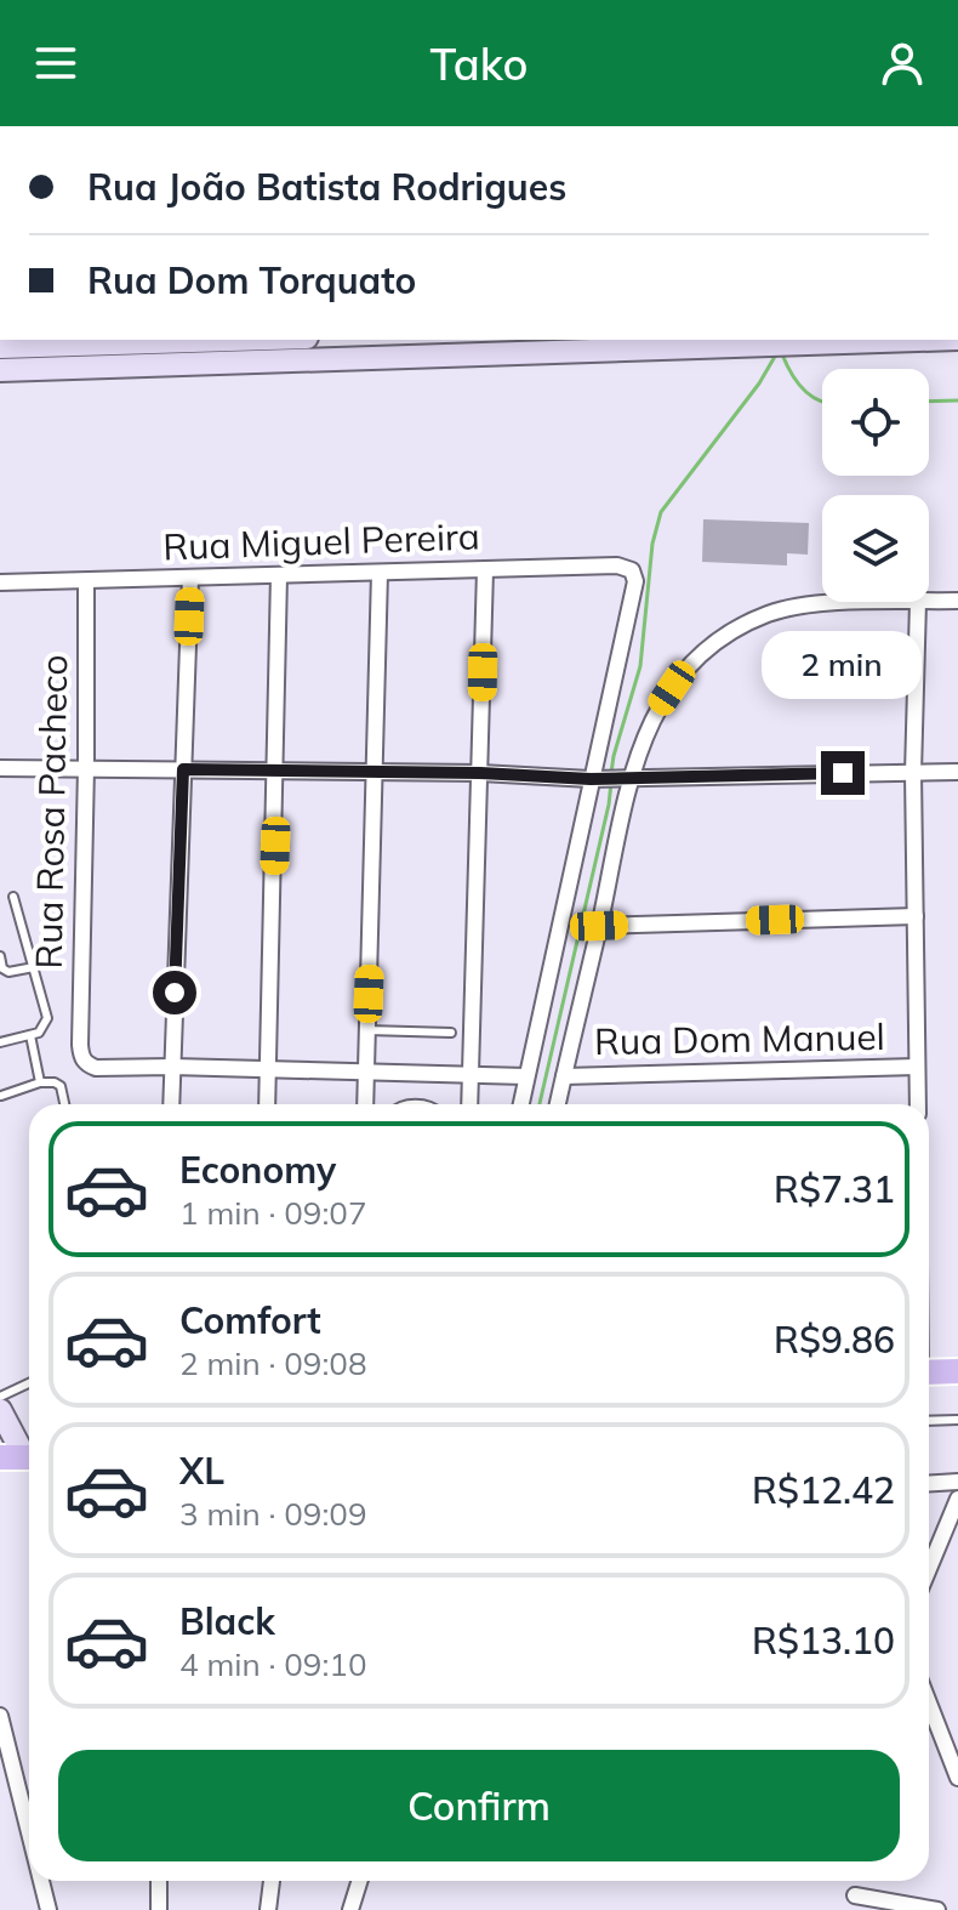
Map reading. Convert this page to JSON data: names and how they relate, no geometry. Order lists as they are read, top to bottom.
{
  "streets": {
    "street": ["Rua Miguel Pereira", "Rua Rosa Pacheco", "Rua Dom Manuel"]
  },
  "crossings": [
    ["Rua Miguel Pereira", "Rua Rosa Pacheco"]
  ],
  "page": {
    "header": "Tako",
    "banner": ["Rua João Batista Rodrigues", "Rua Dom Torquato"],
    "bubble": "2 min",
    "list": [
      {
        "name": "Economy",
        "note": "1 min · 09:07",
        "value": "R$7.31"
      },
      {
        "name": "Comfort",
        "note": "2 min · 09:08",
        "value": "R$9.86"
      },
      {
        "name": "XL",
        "note": "3 min · 09:09",
        "value": "R$12.42"
      },
      {
        "name": "Black",
        "note": "4 min · 09:10",
        "value": "R$13.10"
      }
    ],
    "buttons": "Confirm"
  }
}
